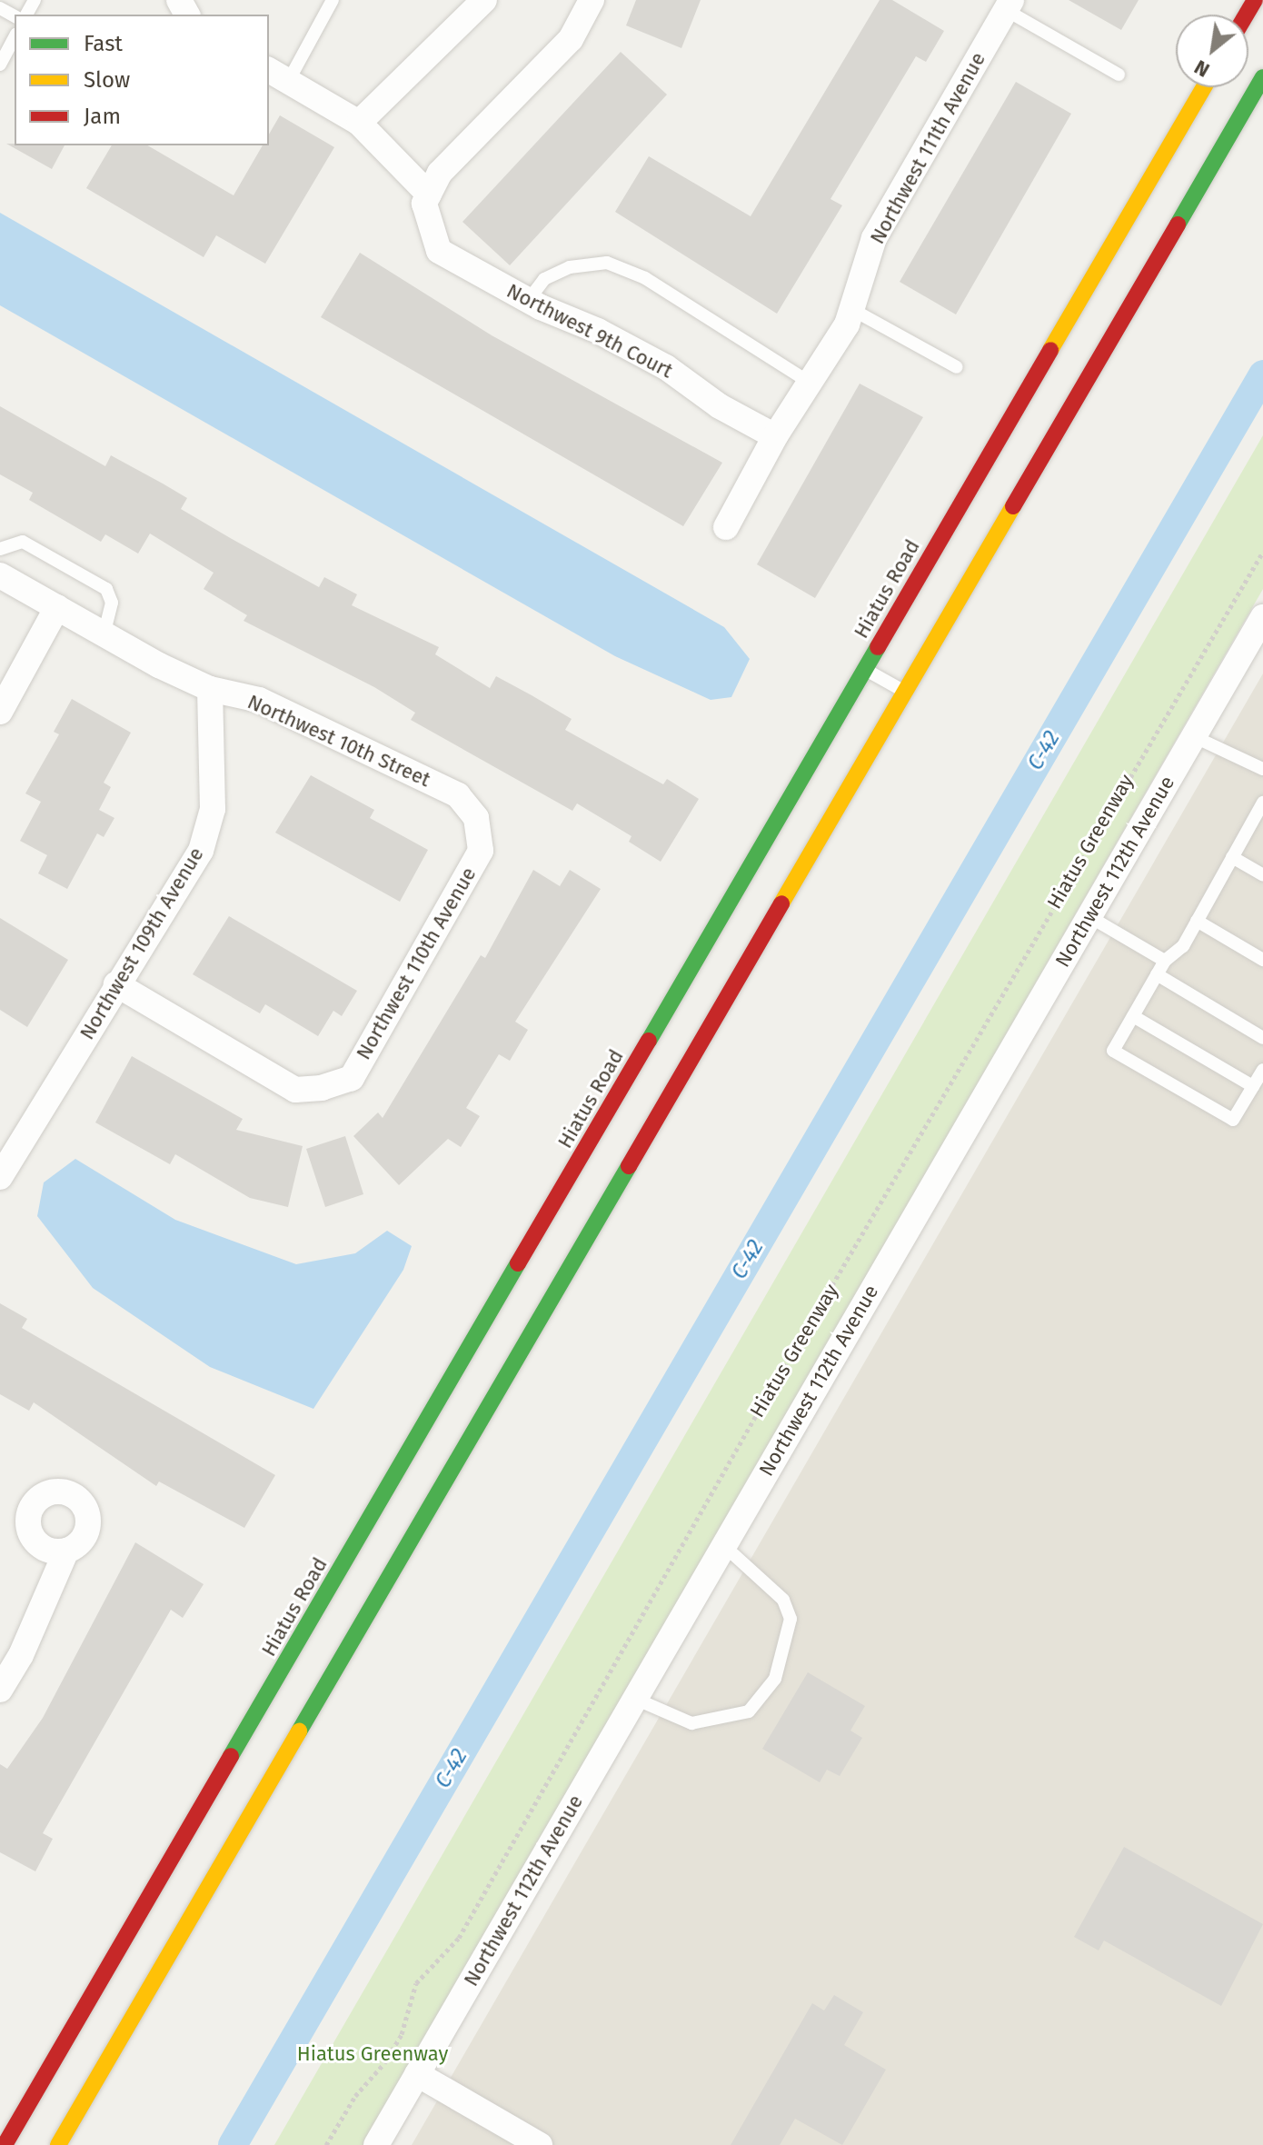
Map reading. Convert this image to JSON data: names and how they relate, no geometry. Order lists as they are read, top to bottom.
{
  "streets": {
    "main road": ["Hiatus Road"],
    "street": [
      "Northwest 111th Avenue",
      "Northwest 9th Court",
      "Northwest 10th Street",
      "Northwest 112th Avenue",
      "Northwest 109th Avenue",
      "Northwest 110th Avenue"
    ],
    "path": ["Hiatus Greenway"]
  },
  "crossings": [
    ["Northwest 111th Avenue", "Northwest 9th Court"],
    ["Northwest 10th Street", "Northwest 109th Avenue"],
    ["Northwest 10th Street", "Northwest 110th Avenue"],
    ["Northwest 109th Avenue", "Northwest 110th Avenue"]
  ],
  "water": ["C-42"],
  "parks": ["Hiatus Greenway"],
  "legend": ["Fast", "Slow", "Jam"],
  "north": "bottom left"
}
